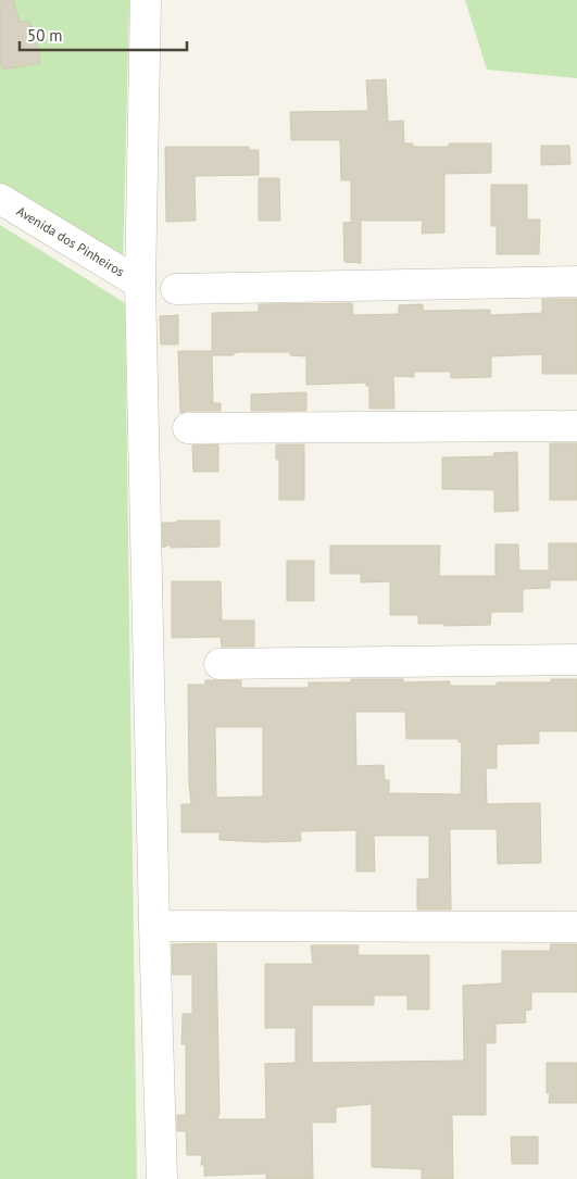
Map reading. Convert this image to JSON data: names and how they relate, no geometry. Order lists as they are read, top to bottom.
{
  "streets": {
    "street": ["Avenida dos Pinheiros"]
  },
  "scale_bar": "50 m"
}
